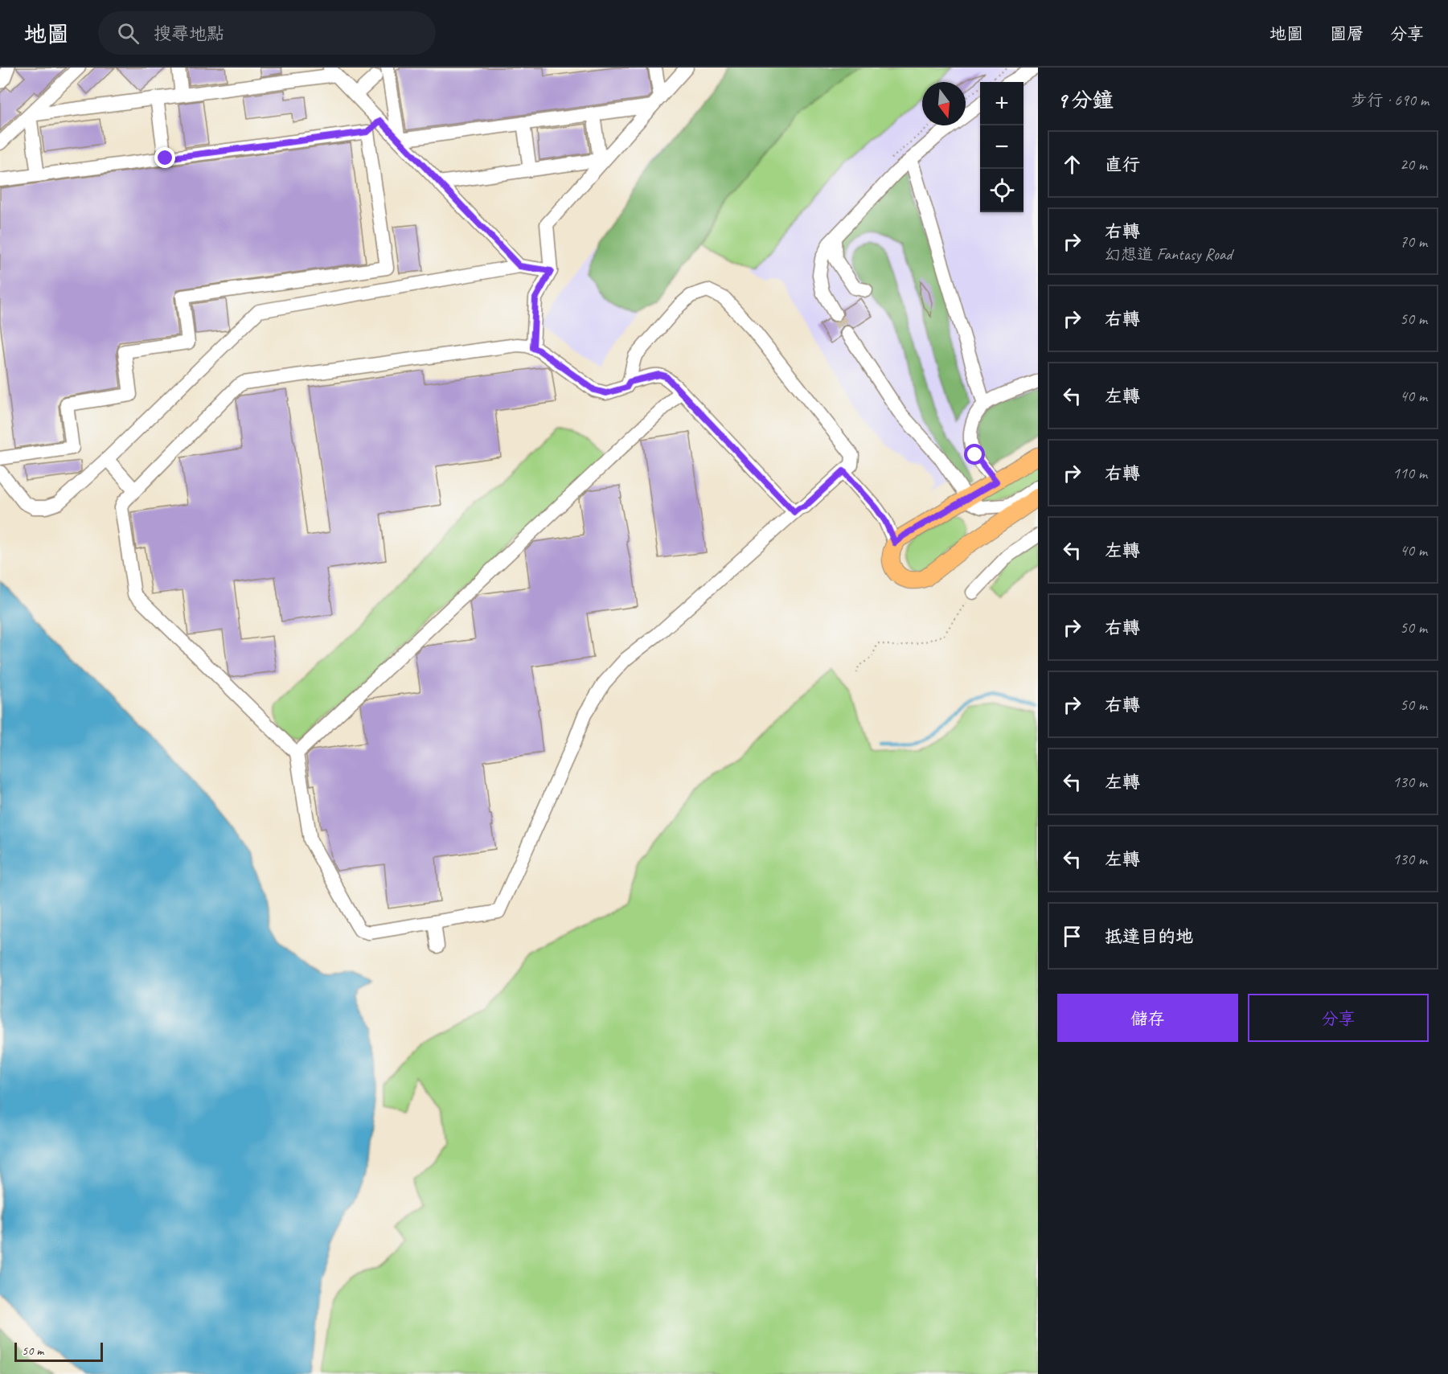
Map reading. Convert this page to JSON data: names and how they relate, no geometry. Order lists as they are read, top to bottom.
{
  "scale_bar": "50 m",
  "north": "bottom",
  "page": {
    "header": "地圖",
    "search": "搜尋地點",
    "nav": ["地圖", "圖層", "分享"],
    "heading": ["9 分鐘", "步行 · 690 m"],
    "map_buttons": ["+", "−"],
    "list": [
      ["直行", "20 m"],
      ["右轉", "幻想道 Fantasy Road", "70 m"],
      ["右轉", "50 m"],
      ["左轉", "40 m"],
      ["右轉", "110 m"],
      ["左轉", "40 m"],
      ["右轉", "50 m"],
      ["右轉", "50 m"],
      ["左轉", "130 m"],
      ["左轉", "130 m"],
      "抵達目的地"
    ],
    "buttons": ["儲存", "分享"],
    "scale": "50 m"
  }
}
